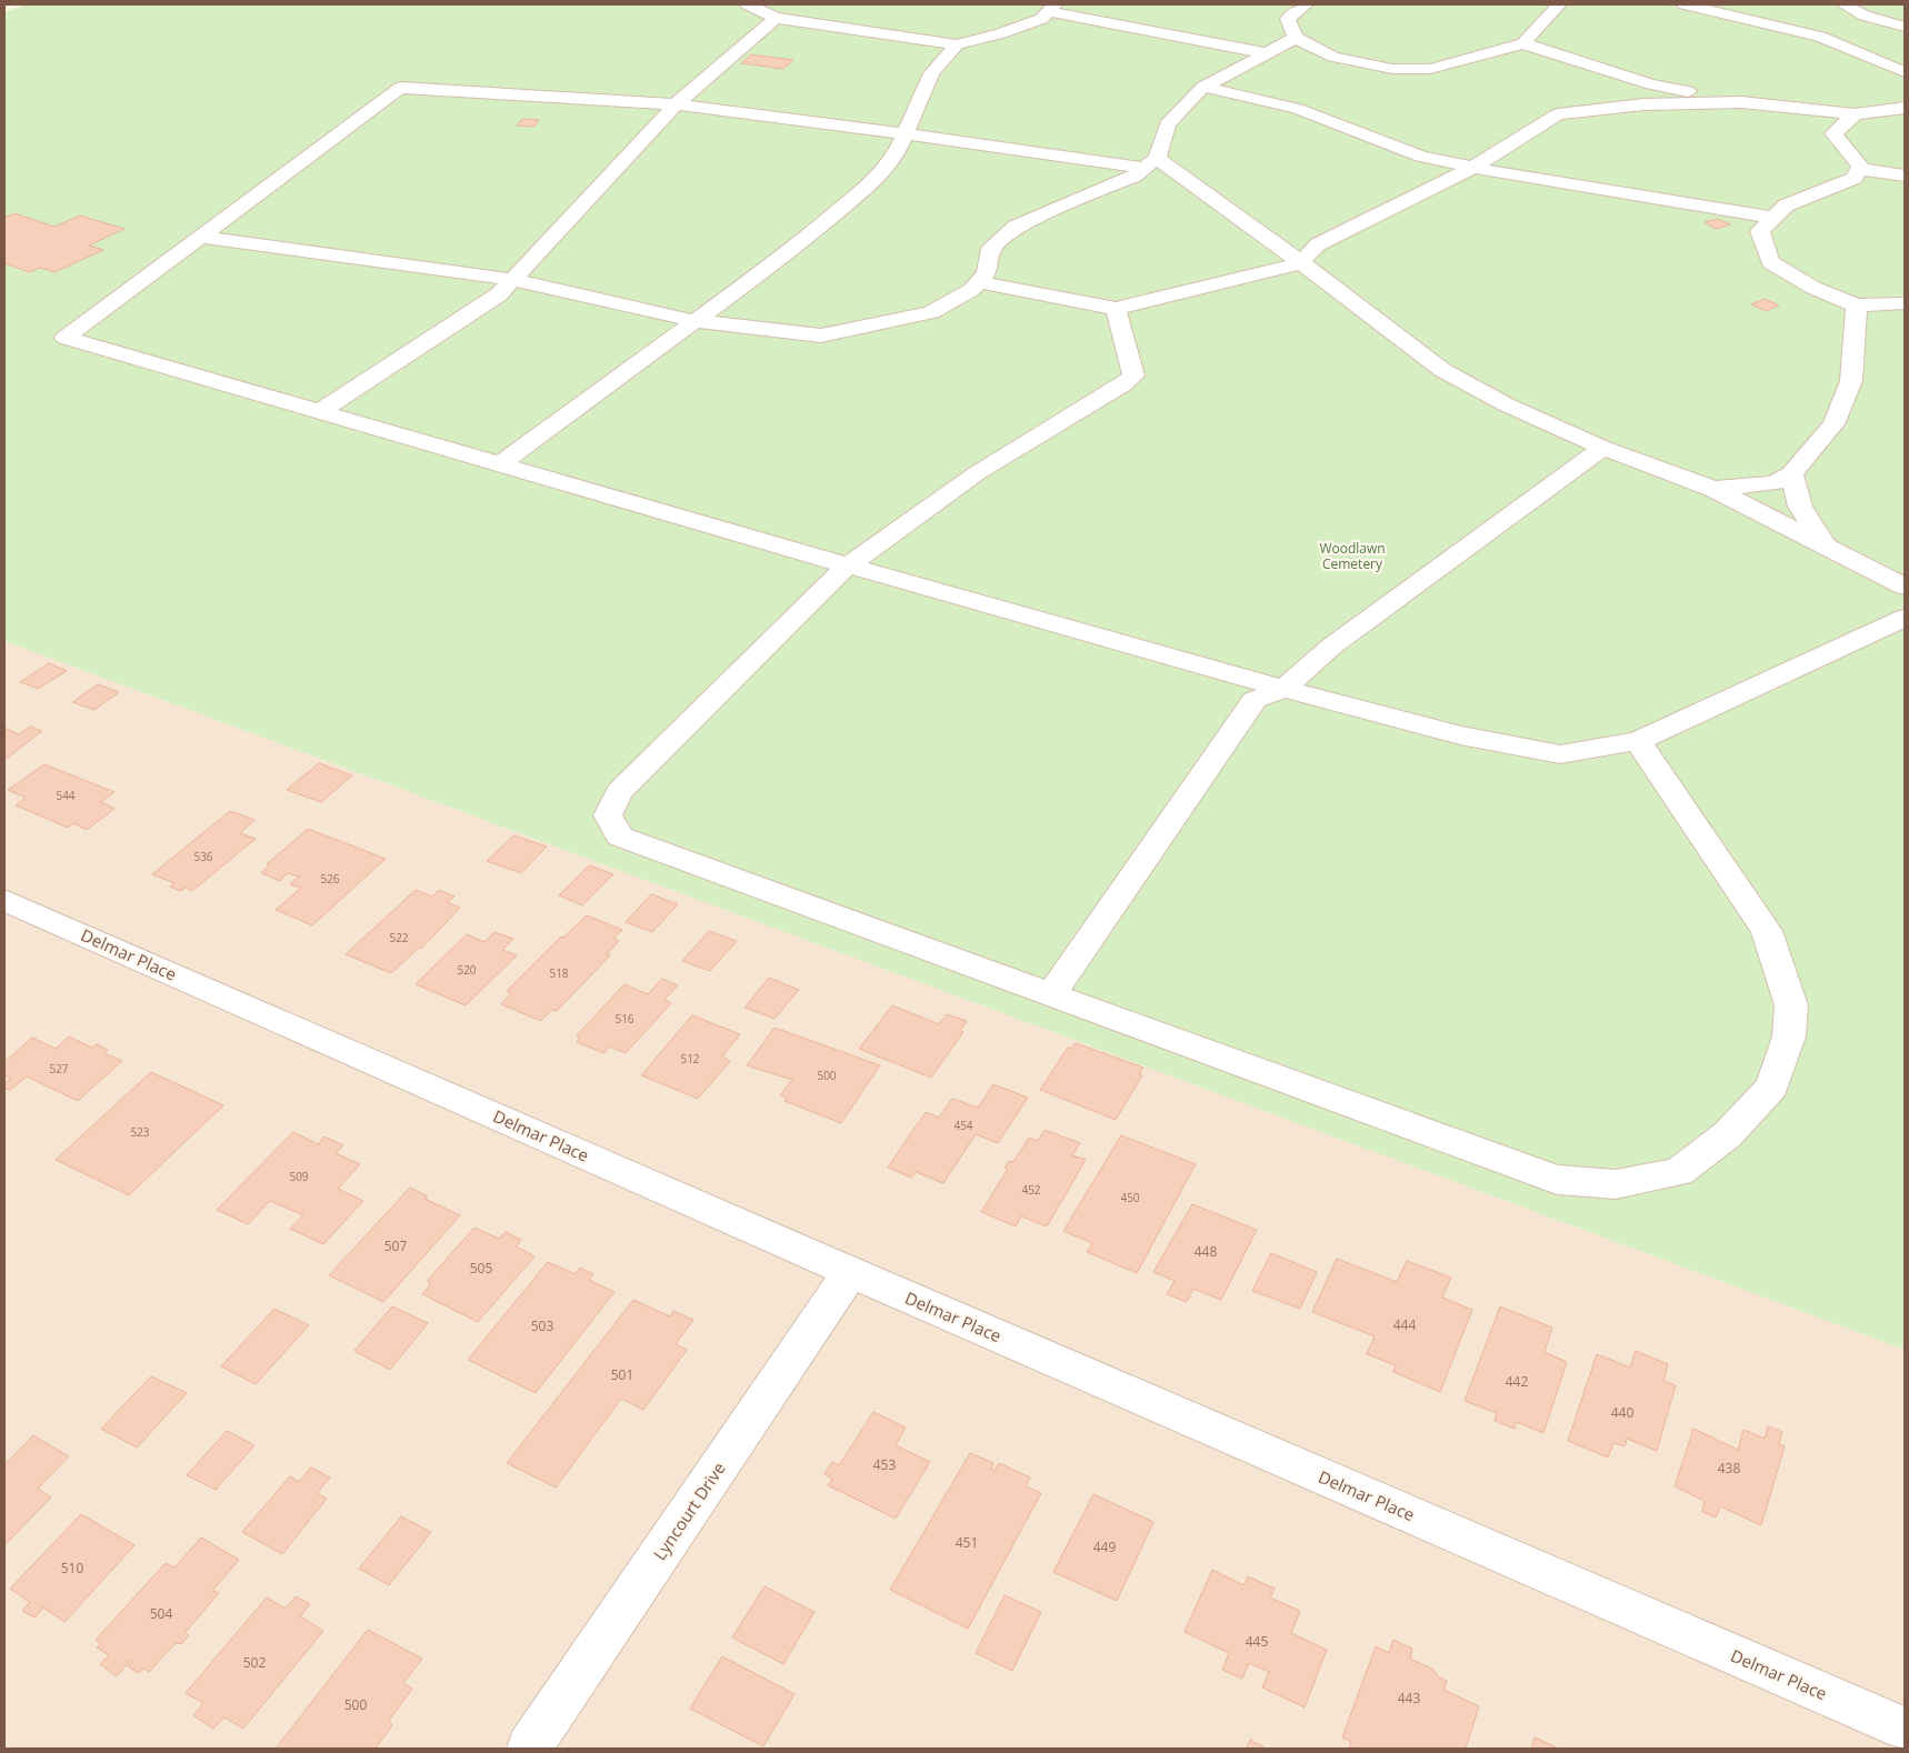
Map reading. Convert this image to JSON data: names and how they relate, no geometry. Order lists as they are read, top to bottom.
{
  "streets": {
    "street": ["Delmar Place", "Lyncourt Drive"]
  },
  "crossings": [
    ["Delmar Place", "Lyncourt Drive"]
  ],
  "parks": ["Woodlawn Cemetery"],
  "house_numbers": [
    "544",
    "536",
    "526",
    "522",
    "520",
    "518",
    "516",
    "512",
    "527",
    "500",
    "454",
    "523",
    "509",
    "452",
    "450",
    "507",
    "448",
    "505",
    "444",
    "503",
    "501",
    "442",
    "440",
    "453",
    "438",
    "451",
    "449",
    "510",
    "504",
    "445",
    "502",
    "443",
    "500"
  ]
}
